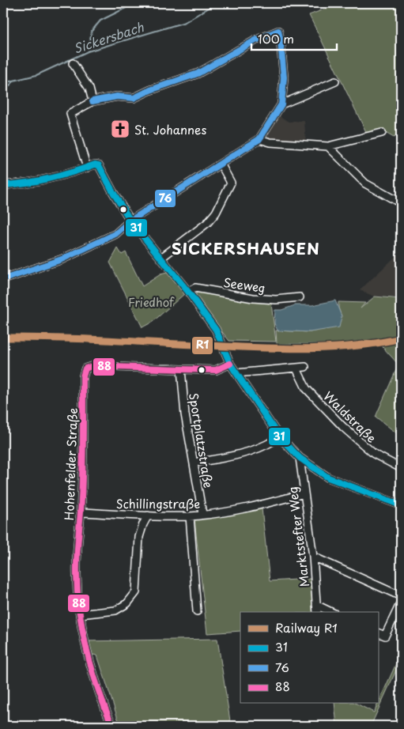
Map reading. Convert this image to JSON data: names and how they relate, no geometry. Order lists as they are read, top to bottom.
{
  "streets": {
    "street": [
      "Seeweg",
      "Waldstraße",
      "Sportplatzstraße",
      "Hohenfelder Straße",
      "Schillingstraße",
      "Marktstefter Weg"
    ]
  },
  "crossings": [
    ["Sportplatzstraße", "Hohenfelder Straße"],
    ["Sportplatzstraße", "Schillingstraße"],
    ["Hohenfelder Straße", "Schillingstraße"],
    ["Schillingstraße", "Marktstefter Weg"]
  ],
  "districts": ["SICKERSHAUSEN"],
  "water": ["Sickersbach"],
  "parks": ["Friedhof"],
  "places": {
    "church": ["St. Johannes"]
  },
  "lines": [
    "transit line 76",
    "transit line 31",
    "rail line R1",
    "transit line 88"
  ],
  "legend": [
    "Railway R1",
    "31",
    "76",
    "88"
  ],
  "scale_bar": "100 m"
}
